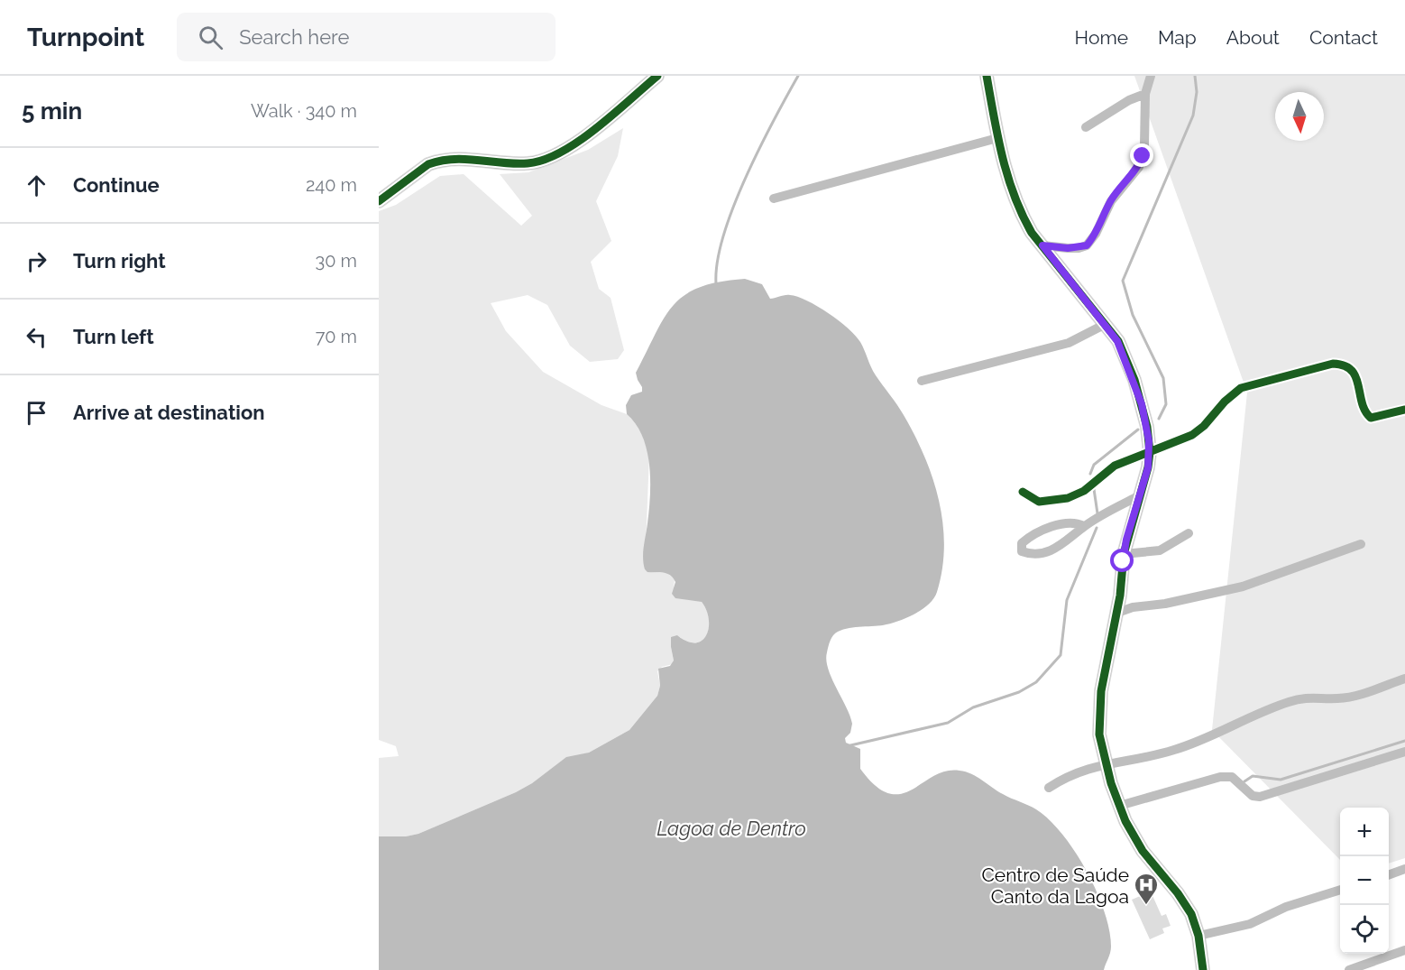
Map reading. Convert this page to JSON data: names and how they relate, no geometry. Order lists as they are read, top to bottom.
{
  "water": ["Lagoa de Dentro"],
  "places": {
    "hospital": ["Centro de Saúde Canto da Lagoa"]
  },
  "north": "bottom",
  "page": {
    "header": "Turnpoint",
    "search": "Search here",
    "nav": [
      "Home",
      "Map",
      "About",
      "Contact"
    ],
    "heading": ["5 min", "Walk · 340 m"],
    "list": [
      ["Continue", "240 m"],
      ["Turn right", "30 m"],
      ["Turn left", "70 m"],
      "Arrive at destination"
    ],
    "map_buttons": ["+", "−"]
  }
}
